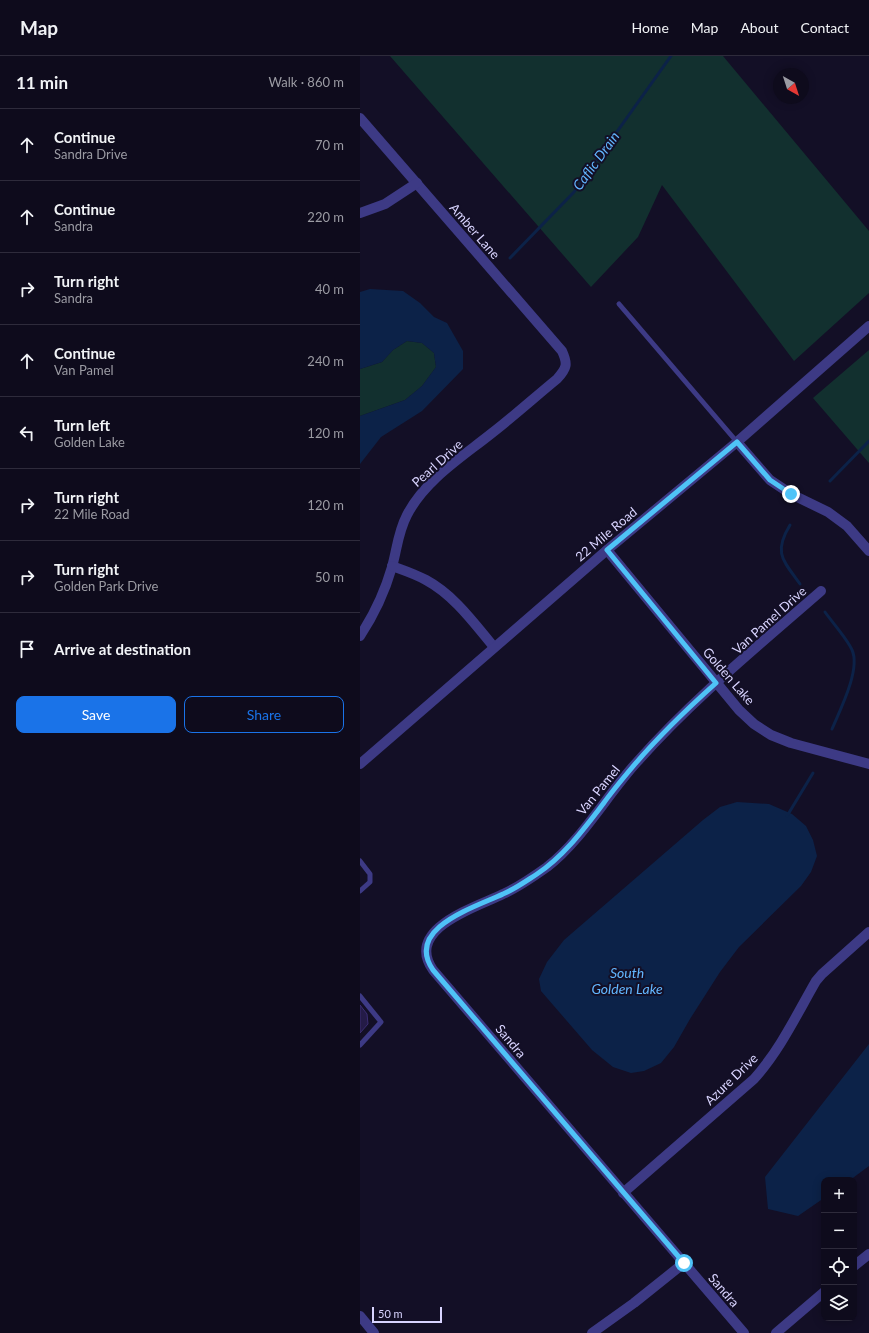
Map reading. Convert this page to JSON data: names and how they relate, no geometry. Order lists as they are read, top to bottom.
{
  "streets": {
    "street": [
      "Amber Lane",
      "Pearl Drive",
      "22 Mile Road",
      "Van Pamel Drive",
      "Golden Lake",
      "Van Pamel",
      "Sandra",
      "Azure Drive"
    ]
  },
  "crossings": [
    ["Amber Lane", "Pearl Drive"],
    ["22 Mile Road", "Golden Lake"],
    ["Van Pamel Drive", "Van Pamel"],
    ["Golden Lake", "Van Pamel"],
    ["Van Pamel", "Sandra"],
    ["Sandra", "Azure Drive"]
  ],
  "water": ["Caflic Drain", "South Golden Lake"],
  "scale_bar": "50 m",
  "north": "bottom right",
  "page": {
    "header": "Map",
    "nav": [
      "Home",
      "Map",
      "About",
      "Contact"
    ],
    "heading": ["11 min", "Walk · 860 m"],
    "list": [
      ["Continue", "Sandra Drive", "70 m"],
      ["Continue", "Sandra", "220 m"],
      ["Turn right", "Sandra", "40 m"],
      ["Continue", "Van Pamel", "240 m"],
      ["Turn left", "Golden Lake", "120 m"],
      ["Turn right", "22 Mile Road", "120 m"],
      ["Turn right", "Golden Park Drive", "50 m"],
      "Arrive at destination"
    ],
    "buttons": ["Save", "Share"],
    "map_buttons": ["+", "−"],
    "scale": "50 m"
  }
}
